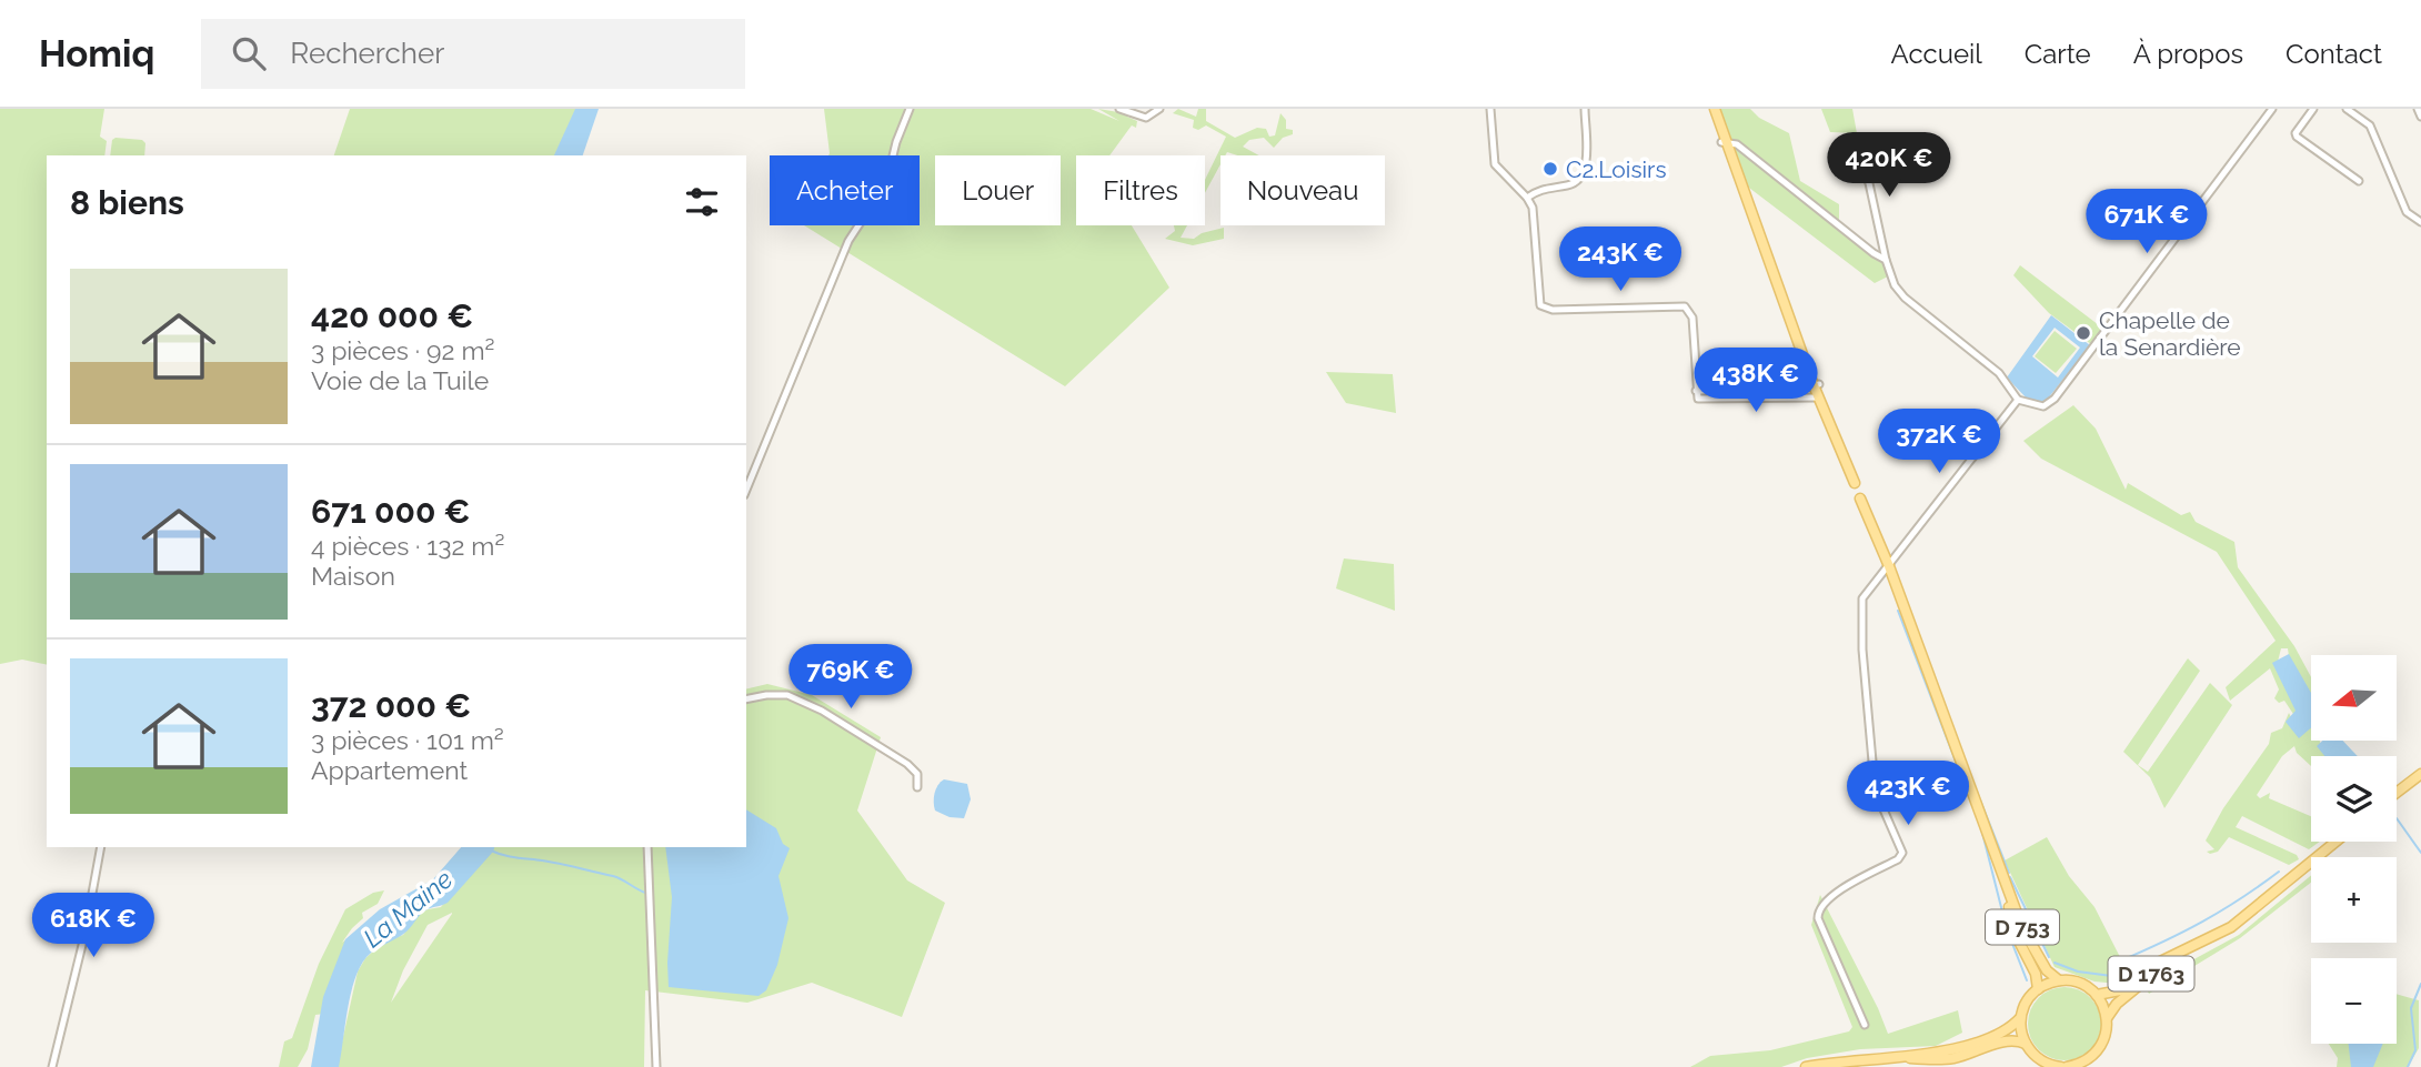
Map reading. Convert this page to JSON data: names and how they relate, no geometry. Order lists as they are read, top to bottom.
{
  "streets": {
    "main road": ["D 753", "D 1763"]
  },
  "crossings": [
    ["D 753", "D 1763"]
  ],
  "water": ["La Maine"],
  "places": ["C2.Loisirs", "Chapelle de la Senardière"],
  "north": "left",
  "page": {
    "header": "Homiq",
    "search": "Rechercher",
    "nav": [
      "Accueil",
      "Carte",
      "À propos",
      "Contact"
    ],
    "price": [
      "420K €",
      "671K €",
      "243K €",
      "438K €",
      "372K €",
      "769K €",
      "423K €",
      "618K €"
    ],
    "chip": [
      "Acheter",
      "Louer",
      "Filtres",
      "Nouveau"
    ],
    "heading": "8 biens",
    "list": [
      {
        "name": "420 000 €",
        "note": "3 pièces · 92 m² · Voie de la Tuile"
      },
      {
        "name": "671 000 €",
        "note": "4 pièces · 132 m² · Maison"
      },
      {
        "name": "372 000 €",
        "note": "3 pièces · 101 m² · Appartement"
      }
    ],
    "map_buttons": ["+", "−"]
  }
}
